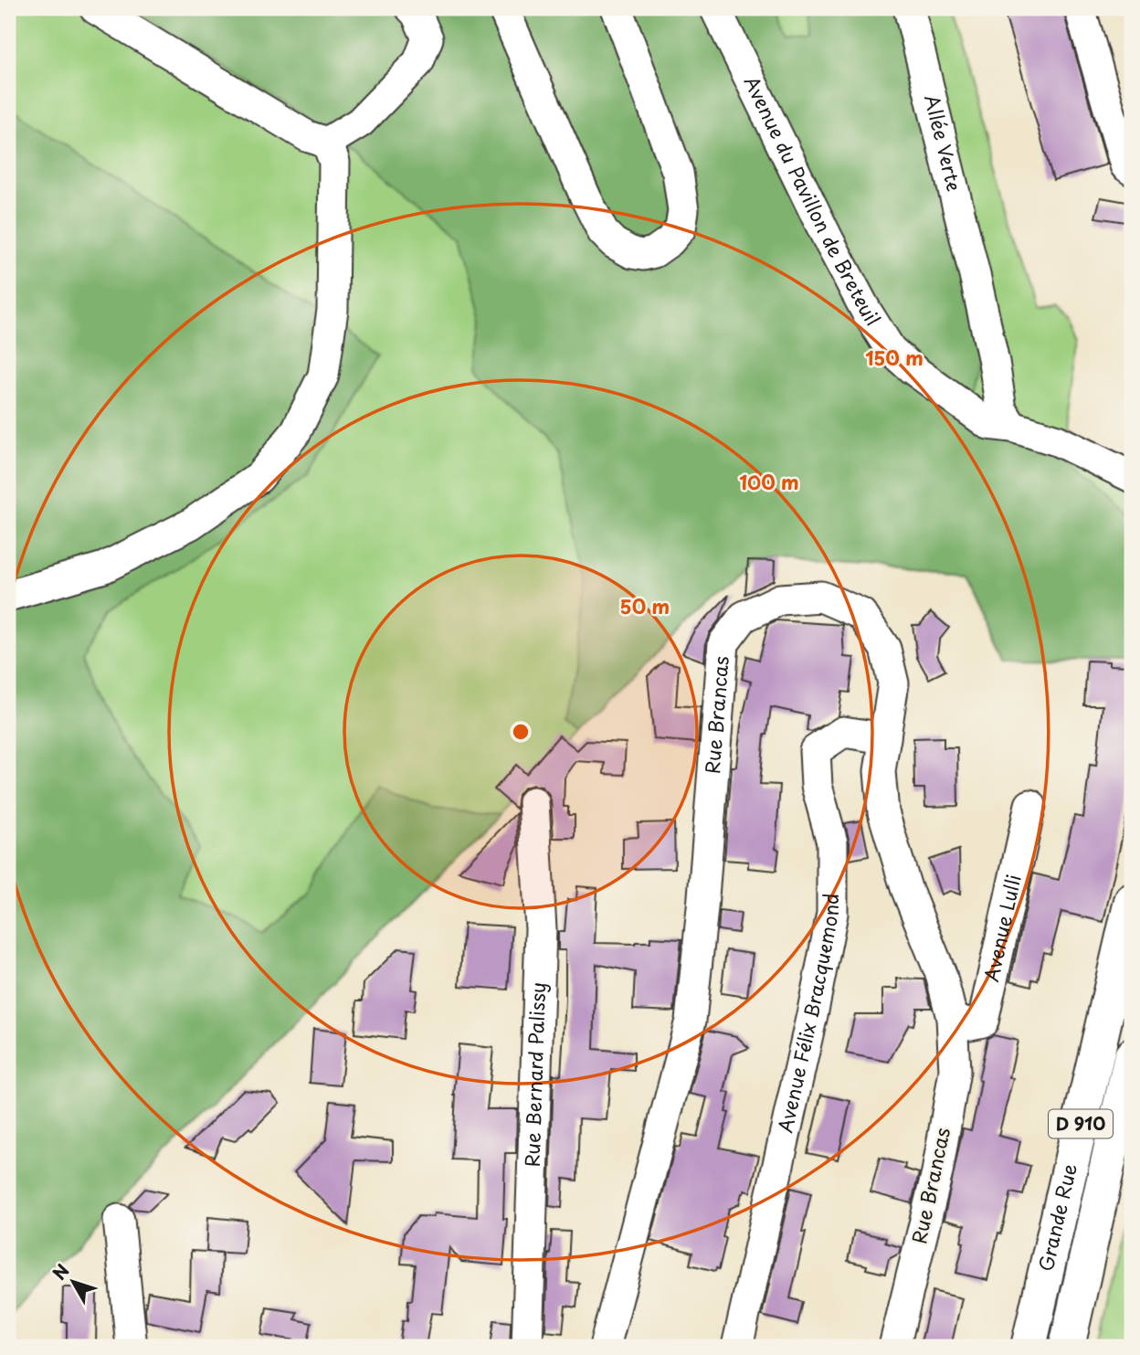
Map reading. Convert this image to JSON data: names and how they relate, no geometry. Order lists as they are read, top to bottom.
{
  "streets": {
    "main road": ["D 910", "Grande Rue"],
    "street": [
      "Allée Verte",
      "Avenue du Pavillon de Breteuil",
      "Rue Brancas",
      "Avenue Lulli",
      "Avenue Félix Bracquemond",
      "Rue Bernard Palissy"
    ]
  },
  "crossings": [
    ["Allée Verte", "Avenue du Pavillon de Breteuil"],
    ["Rue Brancas", "Avenue Lulli"],
    ["Rue Brancas", "Avenue Félix Bracquemond"]
  ],
  "north": "top left",
  "rings": ["150 m", "100 m", "50 m"]
}
